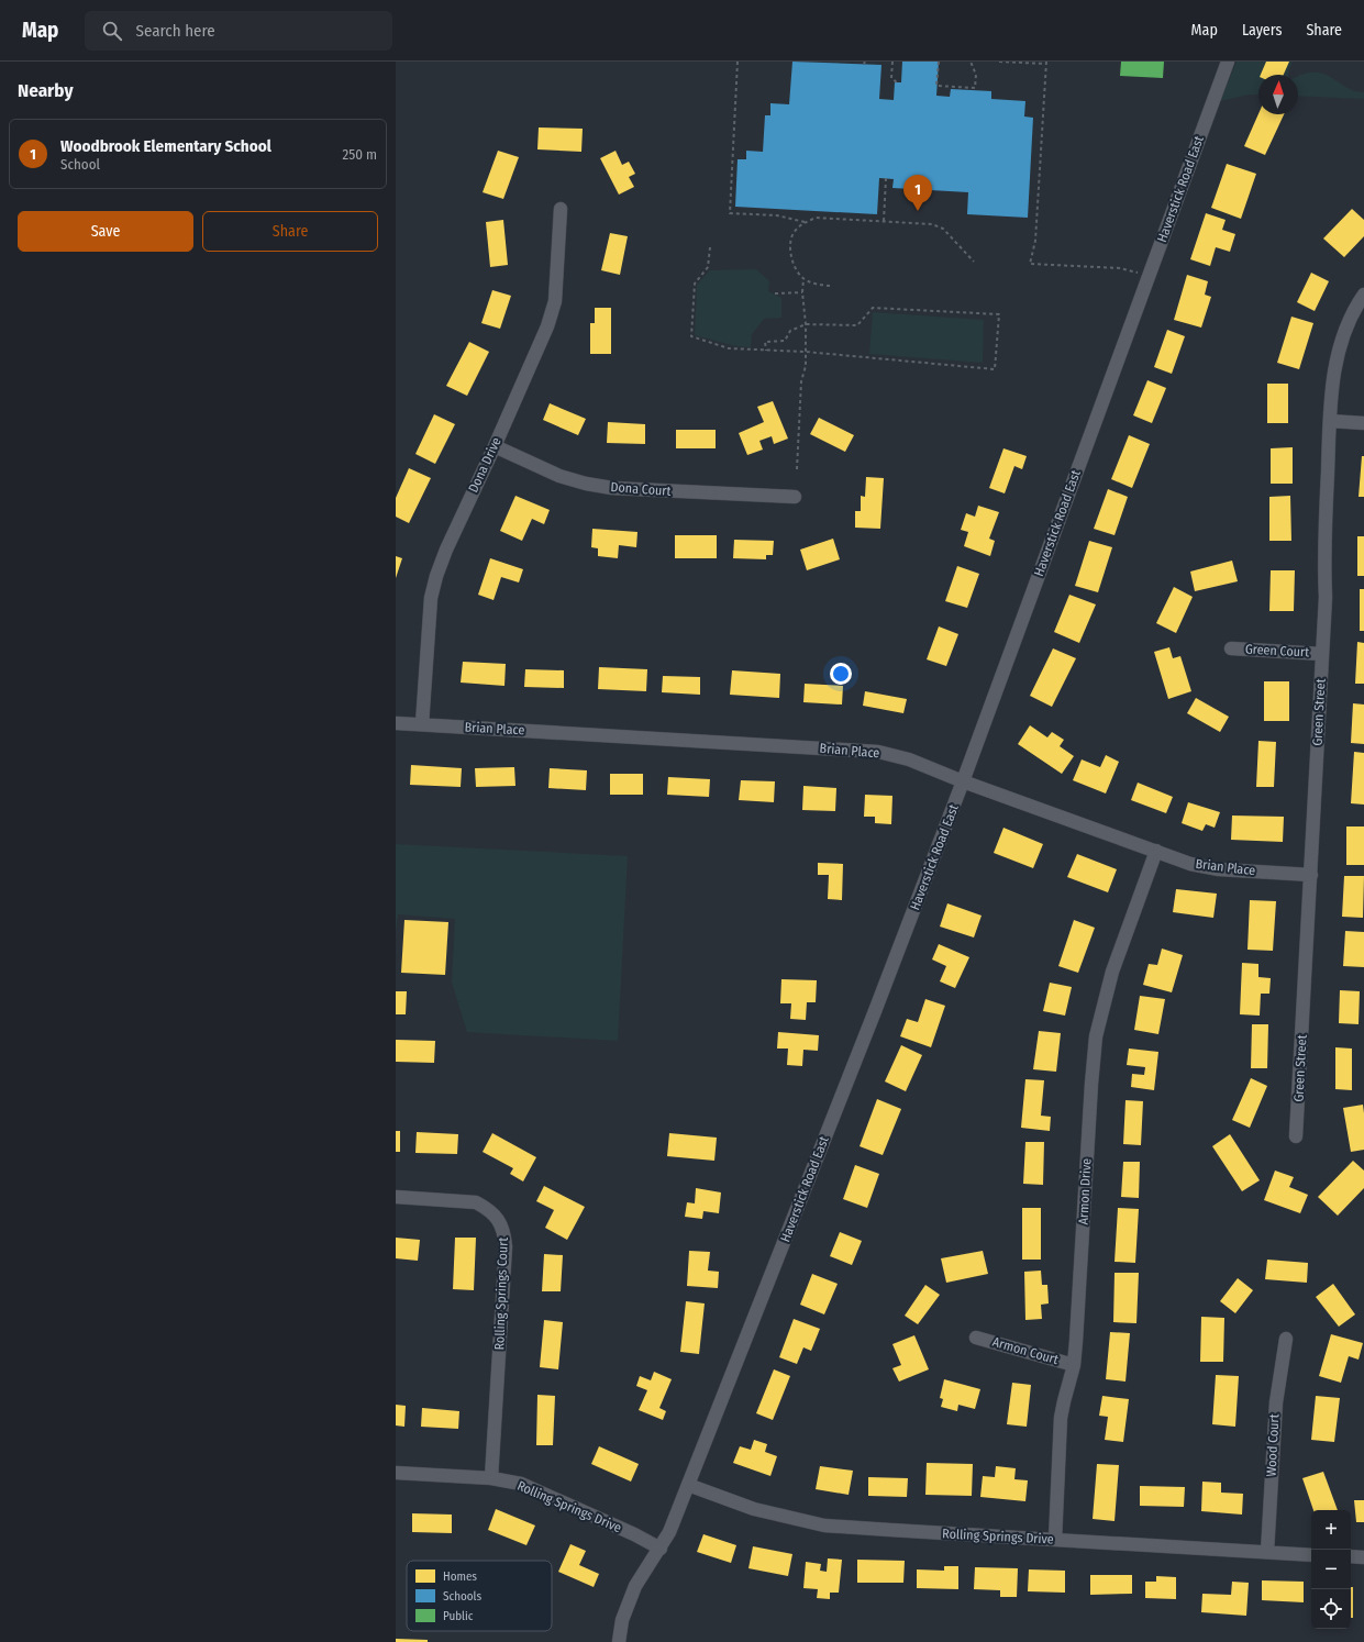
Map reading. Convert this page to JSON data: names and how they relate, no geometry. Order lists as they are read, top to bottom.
{
  "streets": {
    "street": [
      "Haverstick Road East",
      "Dona Drive",
      "Dona Court",
      "Green Court",
      "Green Street",
      "Brian Place",
      "Armon Drive",
      "Rolling Springs Court",
      "Armon Court",
      "Wood Court",
      "Rolling Springs Drive"
    ]
  },
  "crossings": [
    ["Haverstick Road East", "Brian Place"],
    ["Haverstick Road East", "Rolling Springs Drive"],
    ["Dona Drive", "Dona Court"],
    ["Dona Drive", "Brian Place"],
    ["Green Court", "Green Street"],
    ["Green Street", "Brian Place"],
    ["Brian Place", "Armon Drive"],
    ["Armon Drive", "Armon Court"],
    ["Armon Drive", "Rolling Springs Drive"],
    ["Rolling Springs Court", "Rolling Springs Drive"],
    ["Wood Court", "Rolling Springs Drive"]
  ],
  "legend": ["Homes", "Schools", "Public"],
  "north": "top",
  "page": {
    "header": "Map",
    "search": "Search here",
    "nav": ["Map", "Layers", "Share"],
    "heading": "Nearby",
    "list": [
      {
        "mark": "1",
        "name": "Woodbrook Elementary School",
        "note": "School",
        "value": "250 m"
      }
    ],
    "pins": "1",
    "buttons": ["Save", "Share"],
    "map_buttons": ["+", "−"]
  }
}
